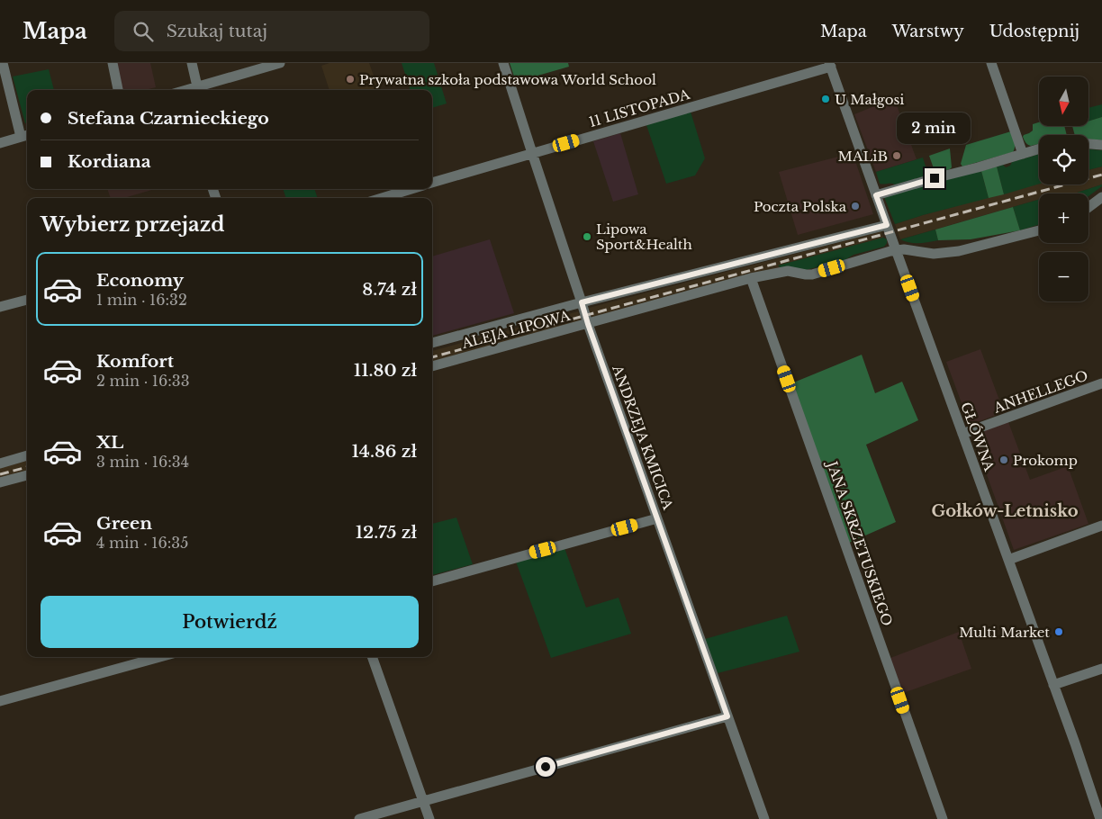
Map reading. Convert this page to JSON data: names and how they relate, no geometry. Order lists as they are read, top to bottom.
{
  "streets": {
    "street": [
      "11 LISTOPADA",
      "ALEJA LIPOWA",
      "ANHELLEGO",
      "GŁÓWNA",
      "ANDRZEJA KMICICA",
      "JANA SKRZETUSKIEGO"
    ]
  },
  "crossings": [
    ["11 LISTOPADA", "GŁÓWNA"],
    ["11 LISTOPADA", "ANDRZEJA KMICICA"],
    ["ALEJA LIPOWA", "GŁÓWNA"],
    ["ALEJA LIPOWA", "ANDRZEJA KMICICA"],
    ["ALEJA LIPOWA", "JANA SKRZETUSKIEGO"],
    ["ANHELLEGO", "GŁÓWNA"]
  ],
  "districts": ["Gołków-Letnisko"],
  "places": [
    "Prywatna szkoła podstawowa World School",
    "U Małgosi",
    "MALiB",
    "Poczta Polska",
    "Lipowa Sport&Health",
    "Prokomp",
    "Multi Market"
  ],
  "north": "bottom",
  "page": {
    "header": "Mapa",
    "search": "Szukaj tutaj",
    "nav": ["Mapa", "Warstwy", "Udostępnij"],
    "map_buttons": ["+", "−"],
    "banner": ["Stefana Czarnieckiego", "Kordiana"],
    "bubble": "2 min",
    "heading": "Wybierz przejazd",
    "list": [
      {
        "name": "Economy",
        "note": "1 min · 16:32",
        "value": "8.74 zł"
      },
      {
        "name": "Komfort",
        "note": "2 min · 16:33",
        "value": "11.80 zł"
      },
      {
        "name": "XL",
        "note": "3 min · 16:34",
        "value": "14.86 zł"
      },
      {
        "name": "Green",
        "note": "4 min · 16:35",
        "value": "12.75 zł"
      }
    ],
    "buttons": "Potwierdź"
  }
}
